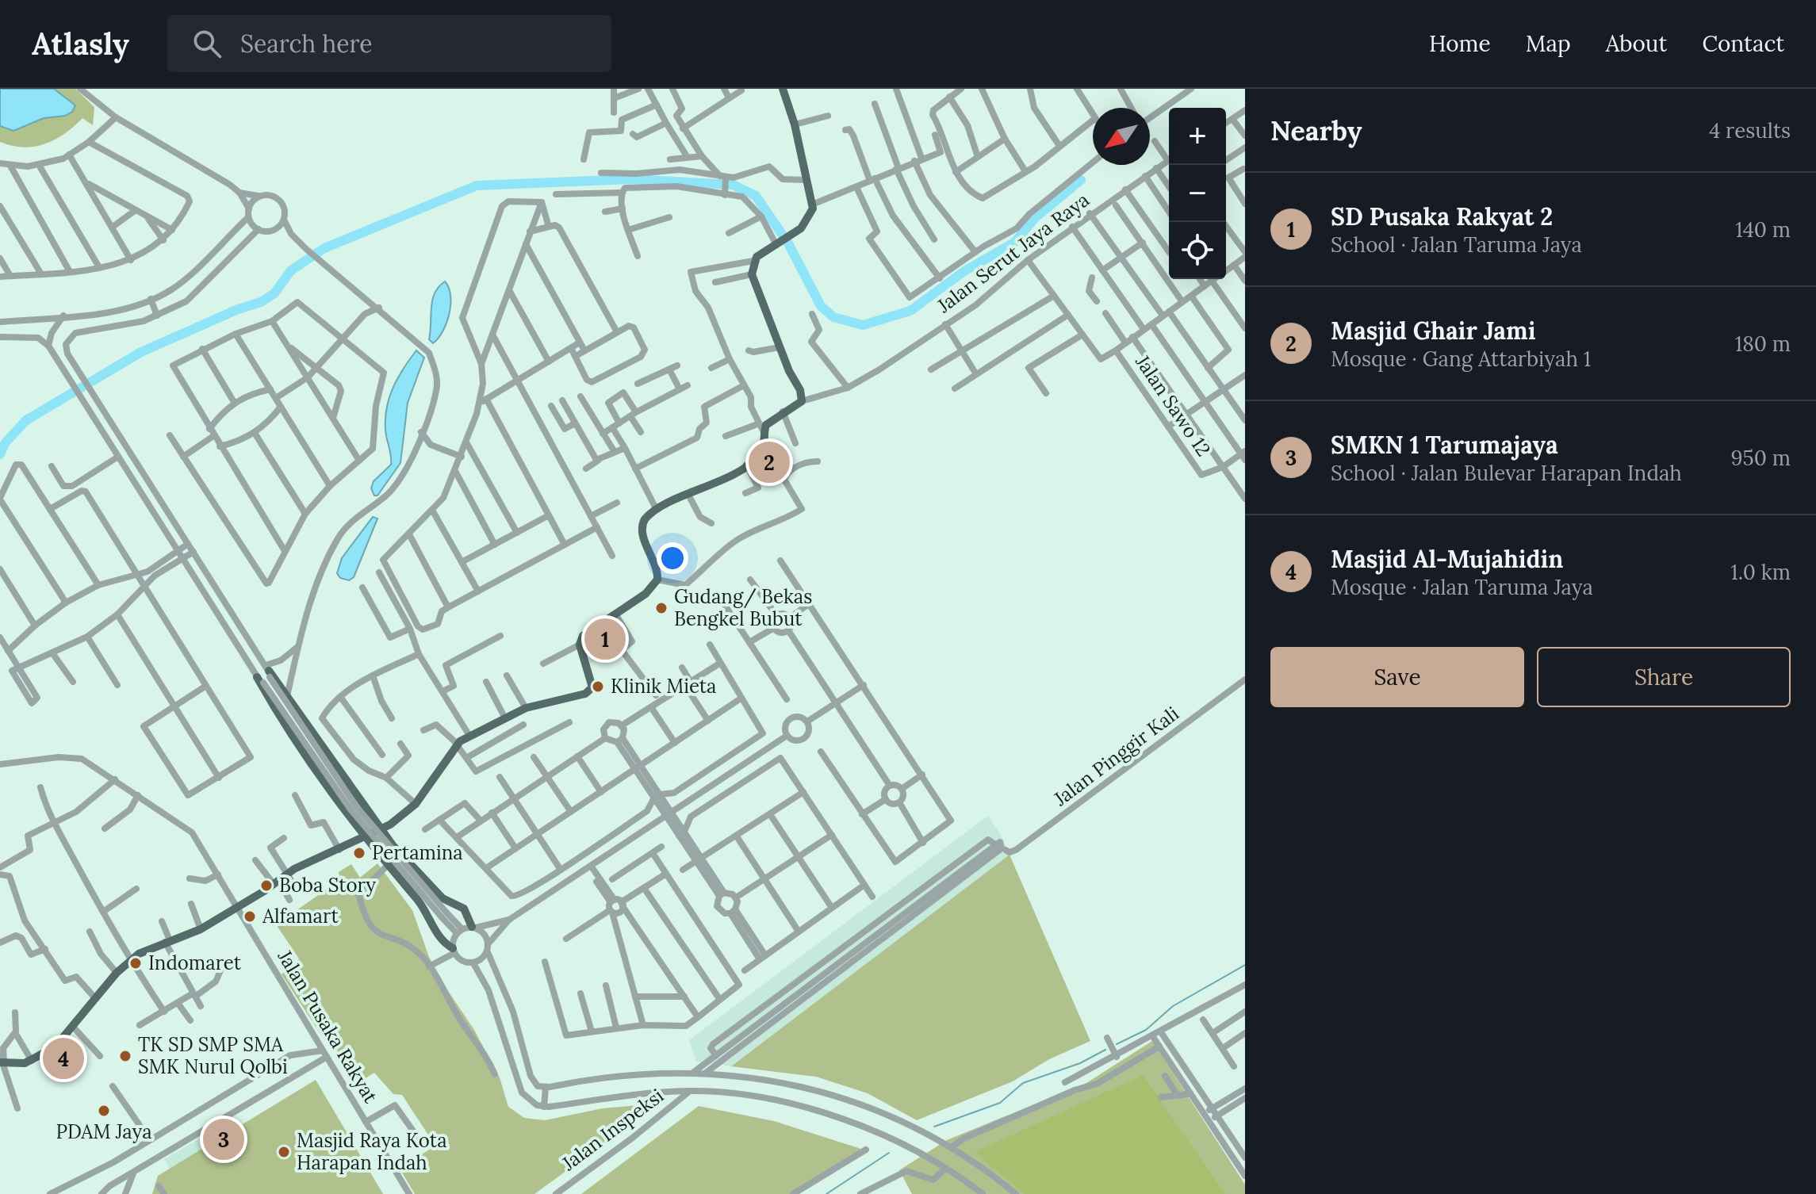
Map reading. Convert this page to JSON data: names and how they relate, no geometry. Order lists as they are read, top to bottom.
{
  "streets": {
    "street": [
      "Jalan Serut Jaya Raya",
      "Jalan Sawo 12",
      "Jalan Pinggir Kali",
      "Jalan Pusaka Rakyat",
      "Jalan Inspeksi"
    ]
  },
  "places": [
    "Gudang/ Bekas Bengkel Bubut",
    "Klinik Mieta",
    "Pertamina",
    "Boba Story",
    "Alfamart",
    "Indomaret",
    "TK SD SMP SMA SMK Nurul Qolbi",
    "PDAM Jaya",
    "Masjid Raya Kota Harapan Indah"
  ],
  "north": "bottom left",
  "page": {
    "header": "Atlasly",
    "search": "Search here",
    "nav": [
      "Home",
      "Map",
      "About",
      "Contact"
    ],
    "heading": ["Nearby", "4 results"],
    "map_buttons": ["+", "−"],
    "list": [
      {
        "mark": "1",
        "name": "SD Pusaka Rakyat 2",
        "note": "School · Jalan Taruma Jaya",
        "value": "140 m"
      },
      {
        "mark": "2",
        "name": "Masjid Ghair Jami",
        "note": "Mosque · Gang Attarbiyah 1",
        "value": "180 m"
      },
      {
        "mark": "3",
        "name": "SMKN 1 Tarumajaya",
        "note": "School · Jalan Bulevar Harapan Indah",
        "value": "950 m"
      },
      {
        "mark": "4",
        "name": "Masjid Al-Mujahidin",
        "note": "Mosque · Jalan Taruma Jaya",
        "value": "1.0 km"
      }
    ],
    "pins": [
      "2",
      "1",
      "4",
      "3"
    ],
    "buttons": ["Save", "Share"]
  }
}
